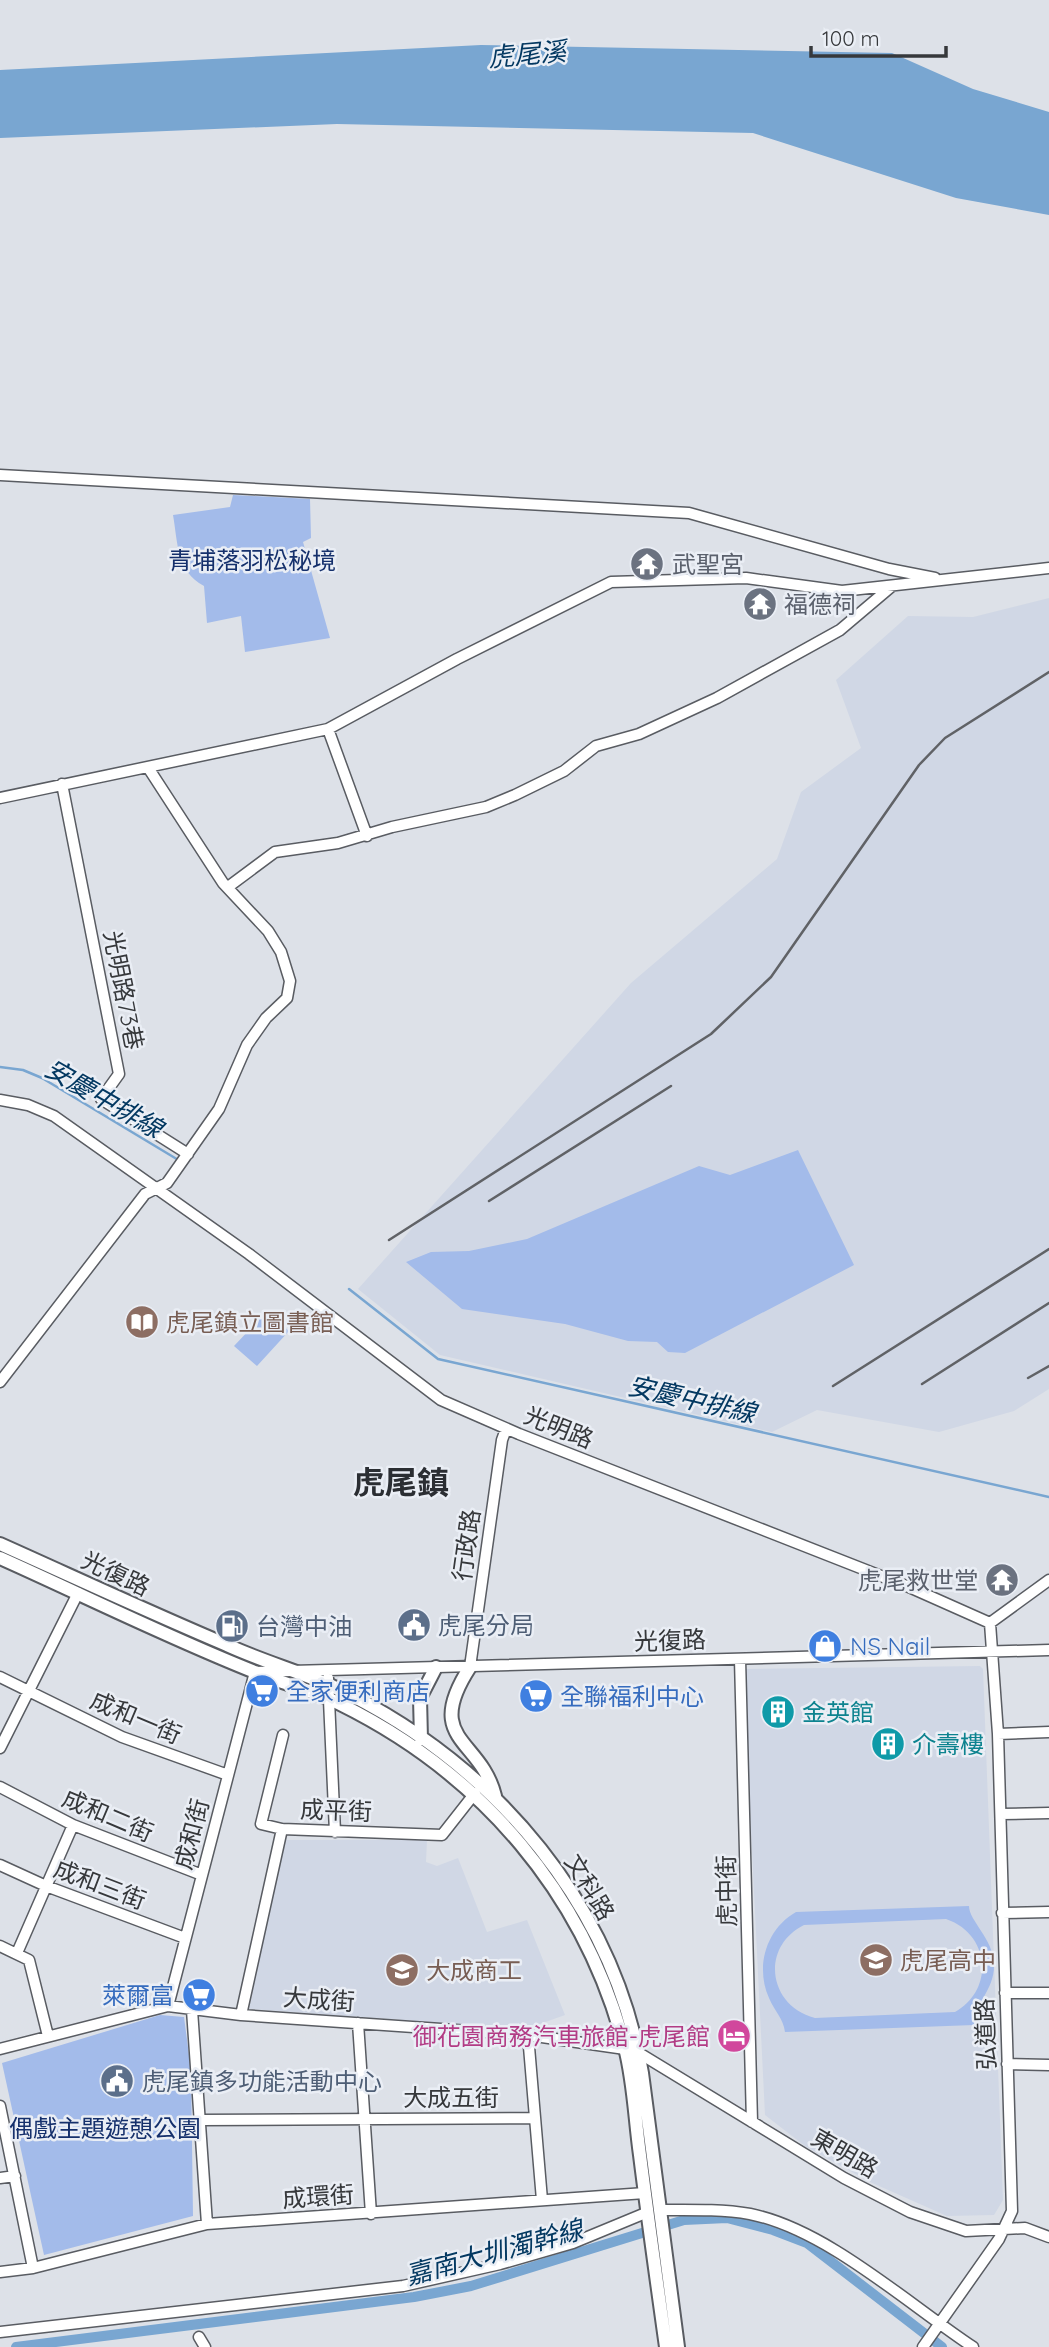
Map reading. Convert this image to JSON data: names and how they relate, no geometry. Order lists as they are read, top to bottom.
{
  "streets": {
    "main road": ["光復路", "文科路"],
    "street": [
      "光明路73巷",
      "光明路",
      "行政路",
      "成和一街",
      "成平街",
      "成和二街",
      "成和街",
      "成和三街",
      "虎中街",
      "大成街",
      "弘道路",
      "大成五街",
      "東明路",
      "成環街"
    ]
  },
  "crossings": [
    ["光明路", "行政路"],
    ["光明路", "弘道路"],
    ["行政路", "光復路"],
    ["光復路", "成和街"],
    ["光復路", "文科路"],
    ["光復路", "虎中街"],
    ["光復路", "弘道路"],
    ["成和一街", "成和街"],
    ["成平街", "文科路"],
    ["成平街", "大成街"],
    ["成和二街", "成和街"],
    ["成和街", "成和三街"],
    ["成和街", "文科路"],
    ["成和街", "大成街"],
    ["文科路", "大成街"],
    ["文科路", "東明路"],
    ["文科路", "成環街"],
    ["虎中街", "東明路"],
    ["大成街", "東明路"],
    ["弘道路", "東明路"]
  ],
  "districts": ["虎尾鎮"],
  "water": ["虎尾溪", "安慶中排線", "嘉南大圳濁幹線"],
  "parks": ["青埔落羽松秘境", "偶戲主題遊憩公園"],
  "places": {
    "temple": ["武聖宮", "福德祠", "虎尾救世堂"],
    "library": ["虎尾鎮立圖書館"],
    "public building": ["虎尾分局", "虎尾鎮多功能活動中心"],
    "fuel station": ["台灣中油"],
    "shop": ["NS Nail"],
    "supermarket": ["全家便利商店", "全聯福利中心", "萊爾富"],
    "building": ["金英館", "介壽樓"],
    "school or university": ["虎尾高中", "大成商工"],
    "hotel": ["御花園商務汽車旅館-虎尾館"]
  },
  "scale_bar": "100 m"
}
